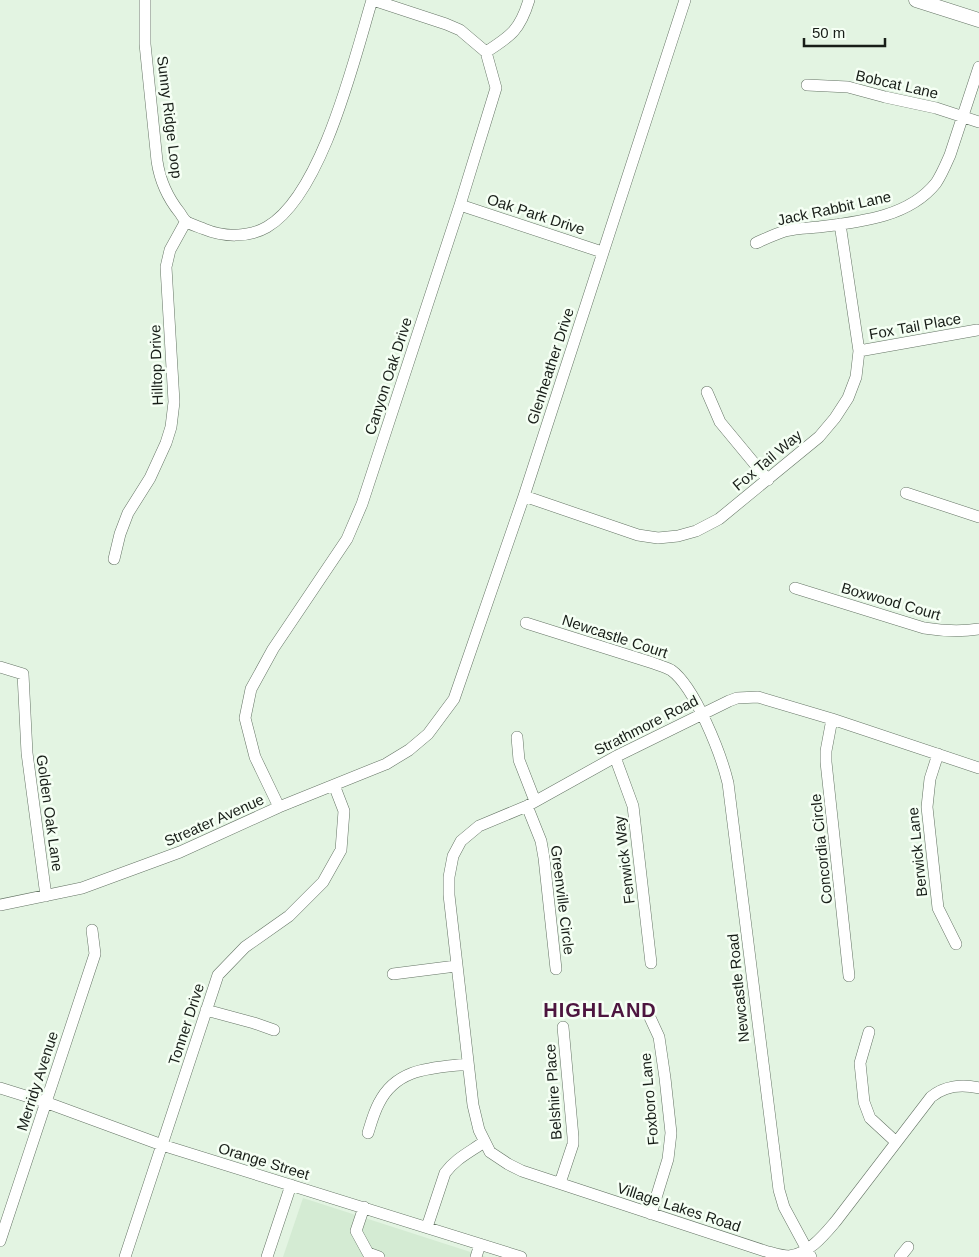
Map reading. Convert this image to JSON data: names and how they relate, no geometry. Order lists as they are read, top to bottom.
{
  "streets": {
    "street": [
      "Bobcat Lane",
      "Sunny Ridge Loop",
      "Jack Rabbit Lane",
      "Oak Park Drive",
      "Fox Tail Place",
      "Hilltop Drive",
      "Glenheather Drive",
      "Canyon Oak Drive",
      "Fox Tail Way",
      "Boxwood Court",
      "Newcastle Court",
      "Strathmore Road",
      "Golden Oak Lane",
      "Streater Avenue",
      "Concordia Circle",
      "Berwick Lane",
      "Fenwick Way",
      "Greenville Circle",
      "Newcastle Road",
      "Tonner Drive",
      "Merridy Avenue",
      "Belshire Place",
      "Foxboro Lane",
      "Orange Street",
      "Village Lakes Road"
    ]
  },
  "crossings": [
    ["Bobcat Lane", "Jack Rabbit Lane"],
    ["Sunny Ridge Loop", "Hilltop Drive"],
    ["Jack Rabbit Lane", "Fox Tail Way"],
    ["Oak Park Drive", "Glenheather Drive"],
    ["Oak Park Drive", "Canyon Oak Drive"],
    ["Fox Tail Place", "Fox Tail Way"],
    ["Glenheather Drive", "Fox Tail Way"],
    ["Glenheather Drive", "Streater Avenue"],
    ["Canyon Oak Drive", "Streater Avenue"],
    ["Newcastle Court", "Strathmore Road"],
    ["Newcastle Court", "Newcastle Road"],
    ["Strathmore Road", "Concordia Circle"],
    ["Strathmore Road", "Berwick Lane"],
    ["Strathmore Road", "Fenwick Way"],
    ["Strathmore Road", "Greenville Circle"],
    ["Strathmore Road", "Newcastle Road"],
    ["Strathmore Road", "Village Lakes Road"],
    ["Golden Oak Lane", "Streater Avenue"],
    ["Streater Avenue", "Tonner Drive"],
    ["Newcastle Road", "Village Lakes Road"],
    ["Tonner Drive", "Orange Street"],
    ["Merridy Avenue", "Orange Street"],
    ["Belshire Place", "Village Lakes Road"],
    ["Foxboro Lane", "Village Lakes Road"]
  ],
  "districts": ["HIGHLAND"],
  "scale_bar": "50 m"
}
